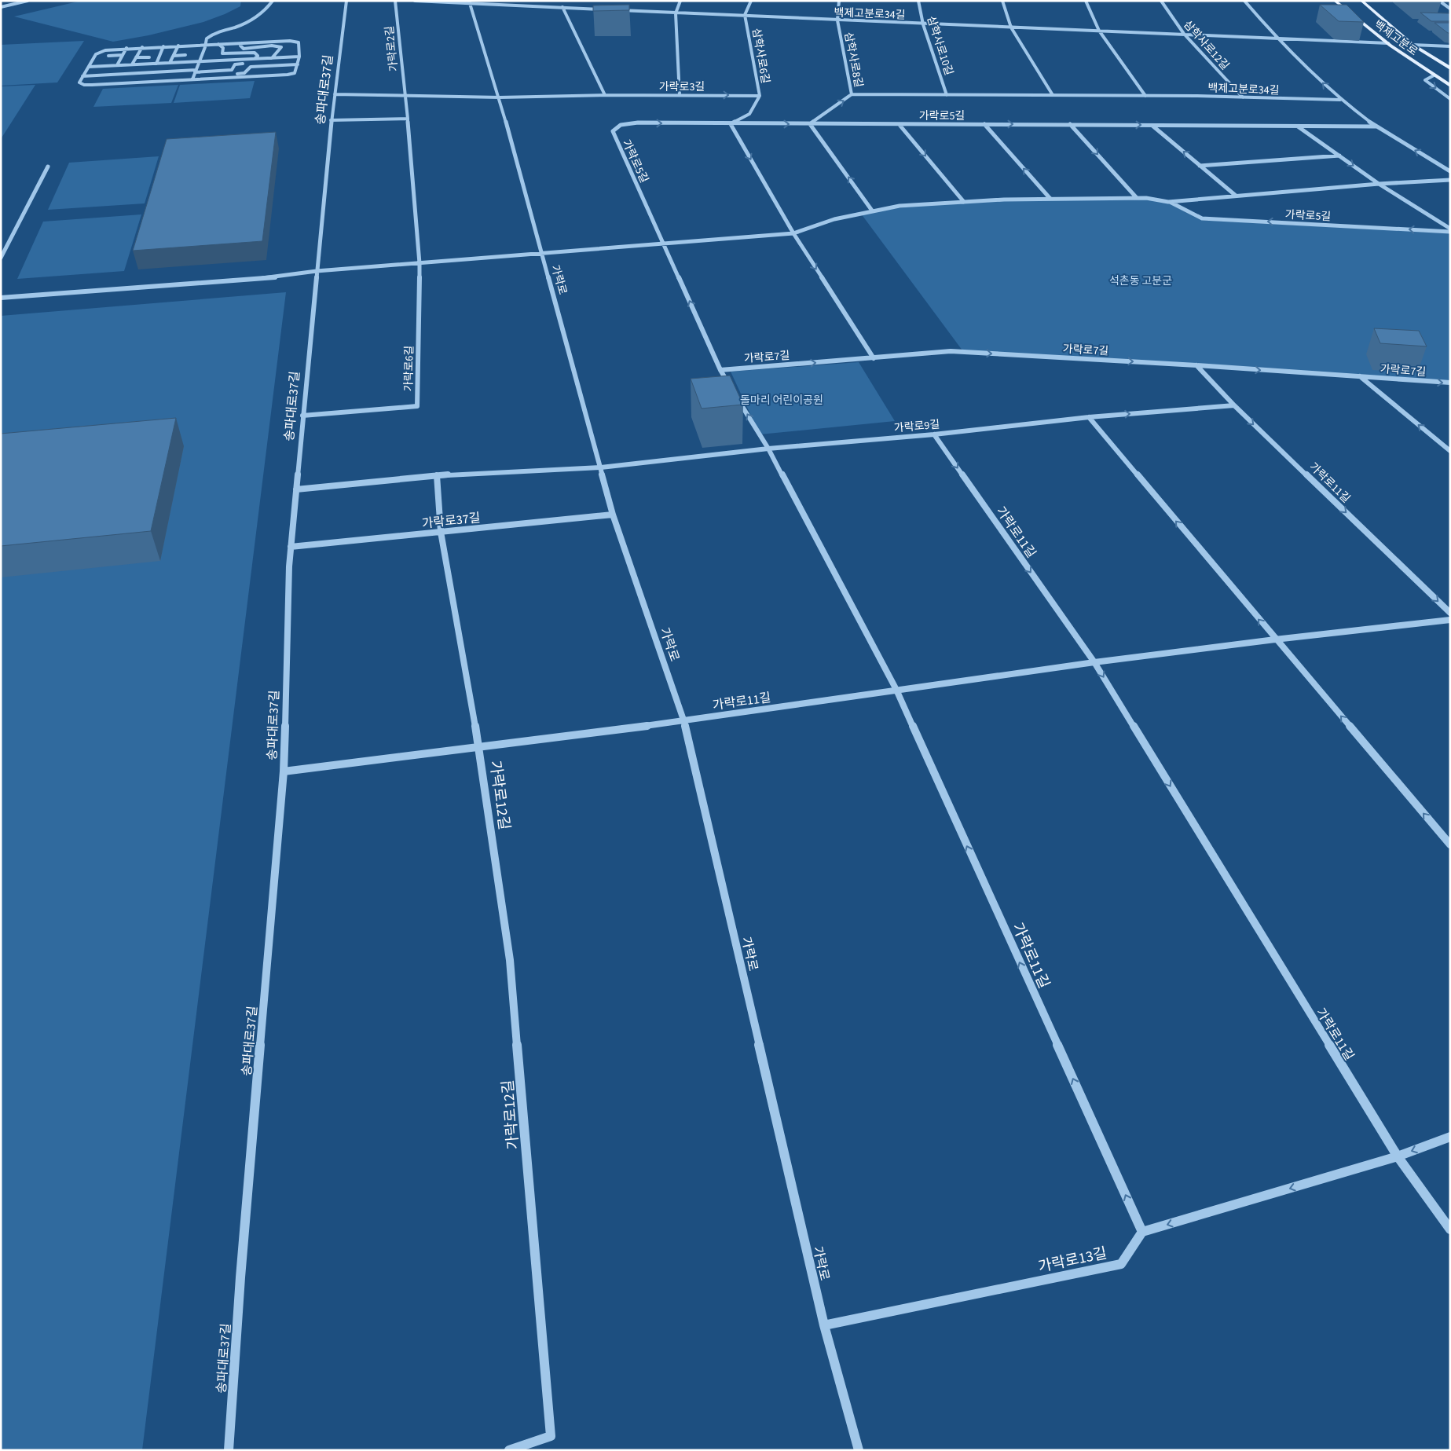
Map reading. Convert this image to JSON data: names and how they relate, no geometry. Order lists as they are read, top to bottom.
{
  "streets": {
    "main road": ["백제고분로"],
    "street": [
      "백제고분로34길",
      "삼학사로12길",
      "삼학사로10길",
      "가락로2길",
      "삼학사로6길",
      "삼학사로8길",
      "가락로3길",
      "송파대로37길",
      "가락로5길",
      "가락로",
      "가락로7길",
      "가락로6길",
      "가락로9길",
      "가락로11길",
      "가락로37길",
      "가락로12길",
      "가락로13길"
    ]
  },
  "crossings": [
    ["백제고분로34길", "백제고분로"],
    ["백제고분로34길", "삼학사로12길"],
    ["백제고분로34길", "삼학사로10길"],
    ["백제고분로34길", "삼학사로6길"],
    ["백제고분로34길", "삼학사로8길"],
    ["가락로2길", "가락로6길"],
    ["삼학사로6길", "가락로3길"],
    ["삼학사로6길", "가락로5길"],
    ["삼학사로8길", "가락로5길"],
    ["가락로3길", "가락로"],
    ["송파대로37길", "가락로6길"],
    ["송파대로37길", "가락로37길"],
    ["송파대로37길", "가락로12길"],
    ["가락로5길", "가락로"],
    ["가락로5길", "가락로7길"],
    ["가락로", "가락로9길"],
    ["가락로", "가락로11길"],
    ["가락로", "가락로37길"],
    ["가락로", "가락로12길"],
    ["가락로", "가락로13길"],
    ["가락로7길", "가락로11길"],
    ["가락로9길", "가락로11길"],
    ["가락로11길", "가락로12길"],
    ["가락로11길", "가락로13길"],
    ["가락로37길", "가락로12길"]
  ],
  "one_way": ["삼학사로8길", "가락로7길"],
  "parks": ["석촌동 고분군", "돌마리 어린이공원"]
}
